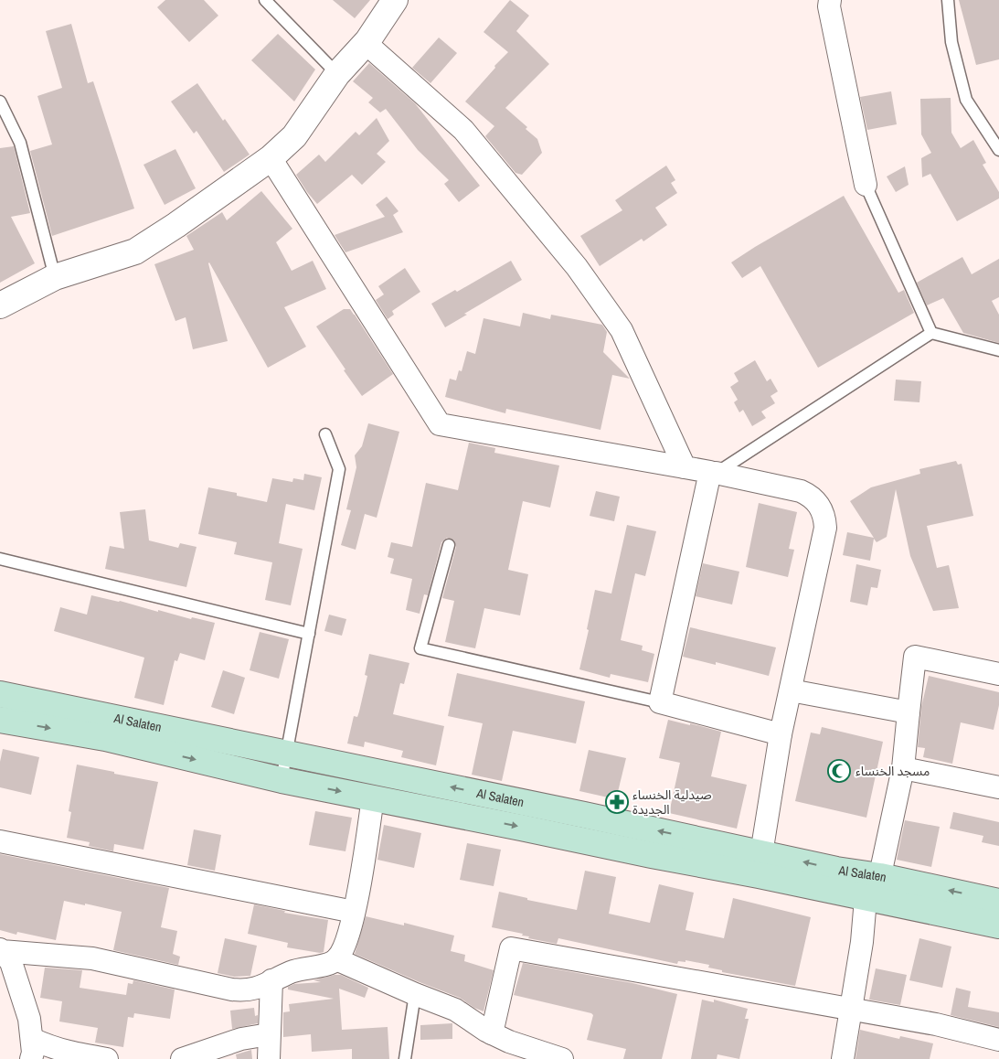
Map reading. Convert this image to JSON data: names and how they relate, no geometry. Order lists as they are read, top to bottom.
{
  "streets": {
    "main road": ["Al Salaten"]
  },
  "places": {
    "mosque": ["مسجد الخنساء"],
    "pharmacy": ["صيدلية الخنساء الجديدة"]
  }
}
